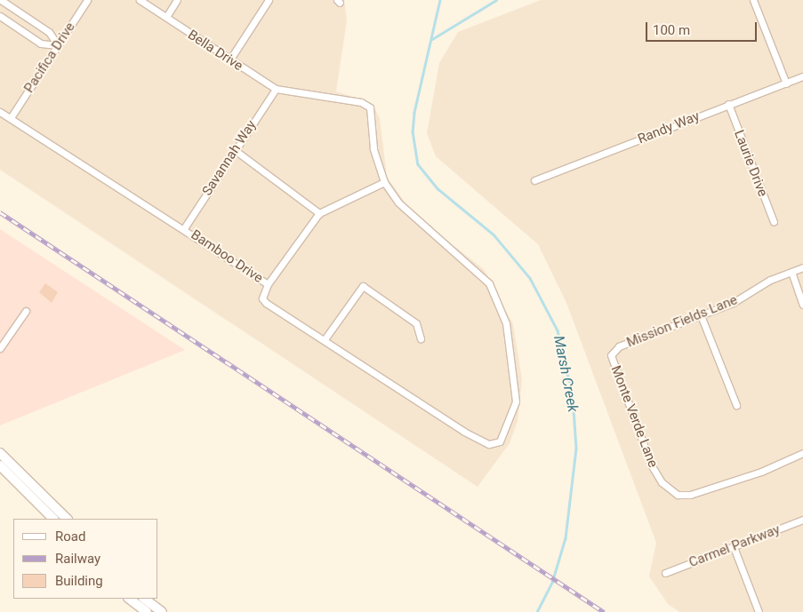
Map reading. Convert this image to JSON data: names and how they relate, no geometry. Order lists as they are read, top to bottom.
{
  "streets": {
    "street": [
      "Bella Drive",
      "Pacifica Drive",
      "Randy Way",
      "Savannah Way",
      "Laurie Drive",
      "Bamboo Drive",
      "Mission Fields Lane",
      "Monte Verde Lane",
      "Carmel Parkway"
    ]
  },
  "crossings": [
    ["Bella Drive", "Savannah Way"],
    ["Bella Drive", "Bamboo Drive"],
    ["Pacifica Drive", "Bamboo Drive"],
    ["Randy Way", "Laurie Drive"],
    ["Savannah Way", "Bamboo Drive"],
    ["Mission Fields Lane", "Monte Verde Lane"]
  ],
  "water": ["Marsh Creek"],
  "legend": ["Road", "Railway", "Building"],
  "scale_bar": "100 m"
}
